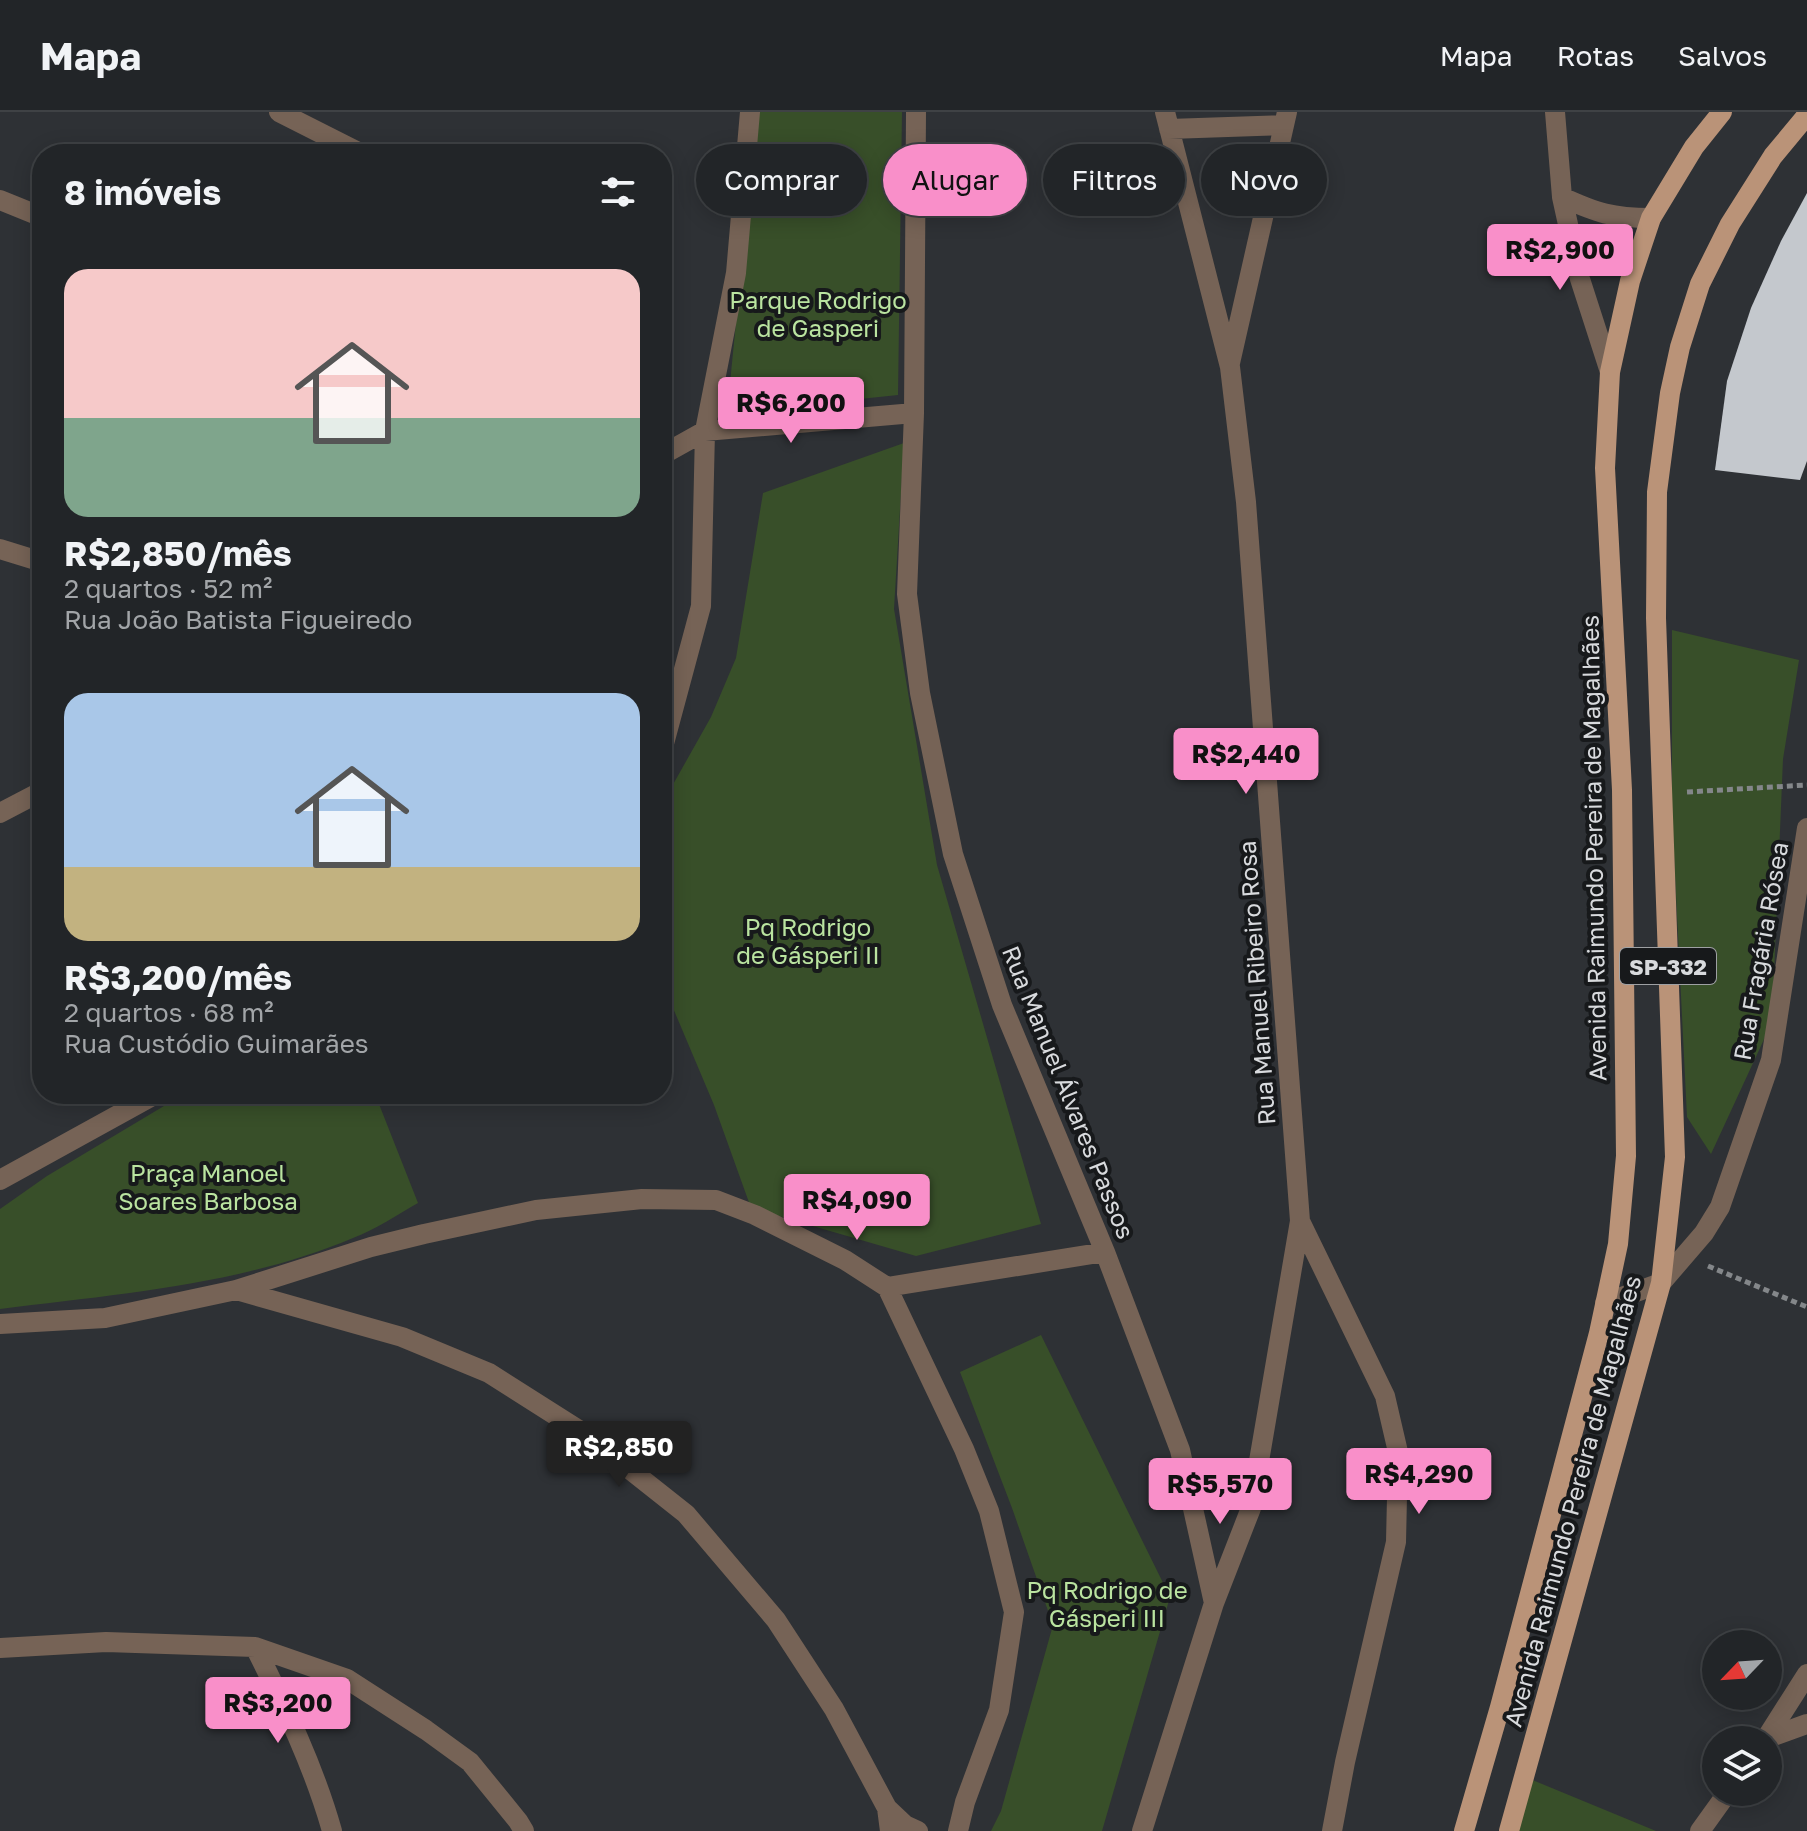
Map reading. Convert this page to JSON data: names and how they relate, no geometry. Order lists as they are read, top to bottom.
{
  "streets": {
    "main road": ["Avenida Raimundo Pereira de Magalhães", "SP-332"],
    "street": ["Rua Fragária Rósea", "Rua Manuel Ribeiro Rosa", "Rua Manuel Álvares Passos"]
  },
  "crossings": [
    ["Avenida Raimundo Pereira de Magalhães", "Rua Fragária Rósea"]
  ],
  "parks": [
    "Parque Rodrigo de Gasperi",
    "Pq Rodrigo de Gásperi II",
    "Praça Manoel Soares Barbosa",
    "Pq Rodrigo de Gásperi III"
  ],
  "north": "bottom left",
  "page": {
    "header": "Mapa",
    "nav": ["Mapa", "Rotas", "Salvos"],
    "chip": [
      "Comprar",
      "Alugar",
      "Filtros",
      "Novo"
    ],
    "heading": "8 imóveis",
    "price": [
      "R$2,900",
      "R$6,200",
      "R$2,440",
      "R$4,090",
      "R$2,850",
      "R$4,290",
      "R$5,570",
      "R$3,200"
    ],
    "list": [
      {
        "name": "R$2,850/mês",
        "note": "2 quartos · 52 m² · Rua João Batista Figueiredo"
      },
      {
        "name": "R$3,200/mês",
        "note": "2 quartos · 68 m² · Rua Custódio Guimarães"
      }
    ]
  }
}
